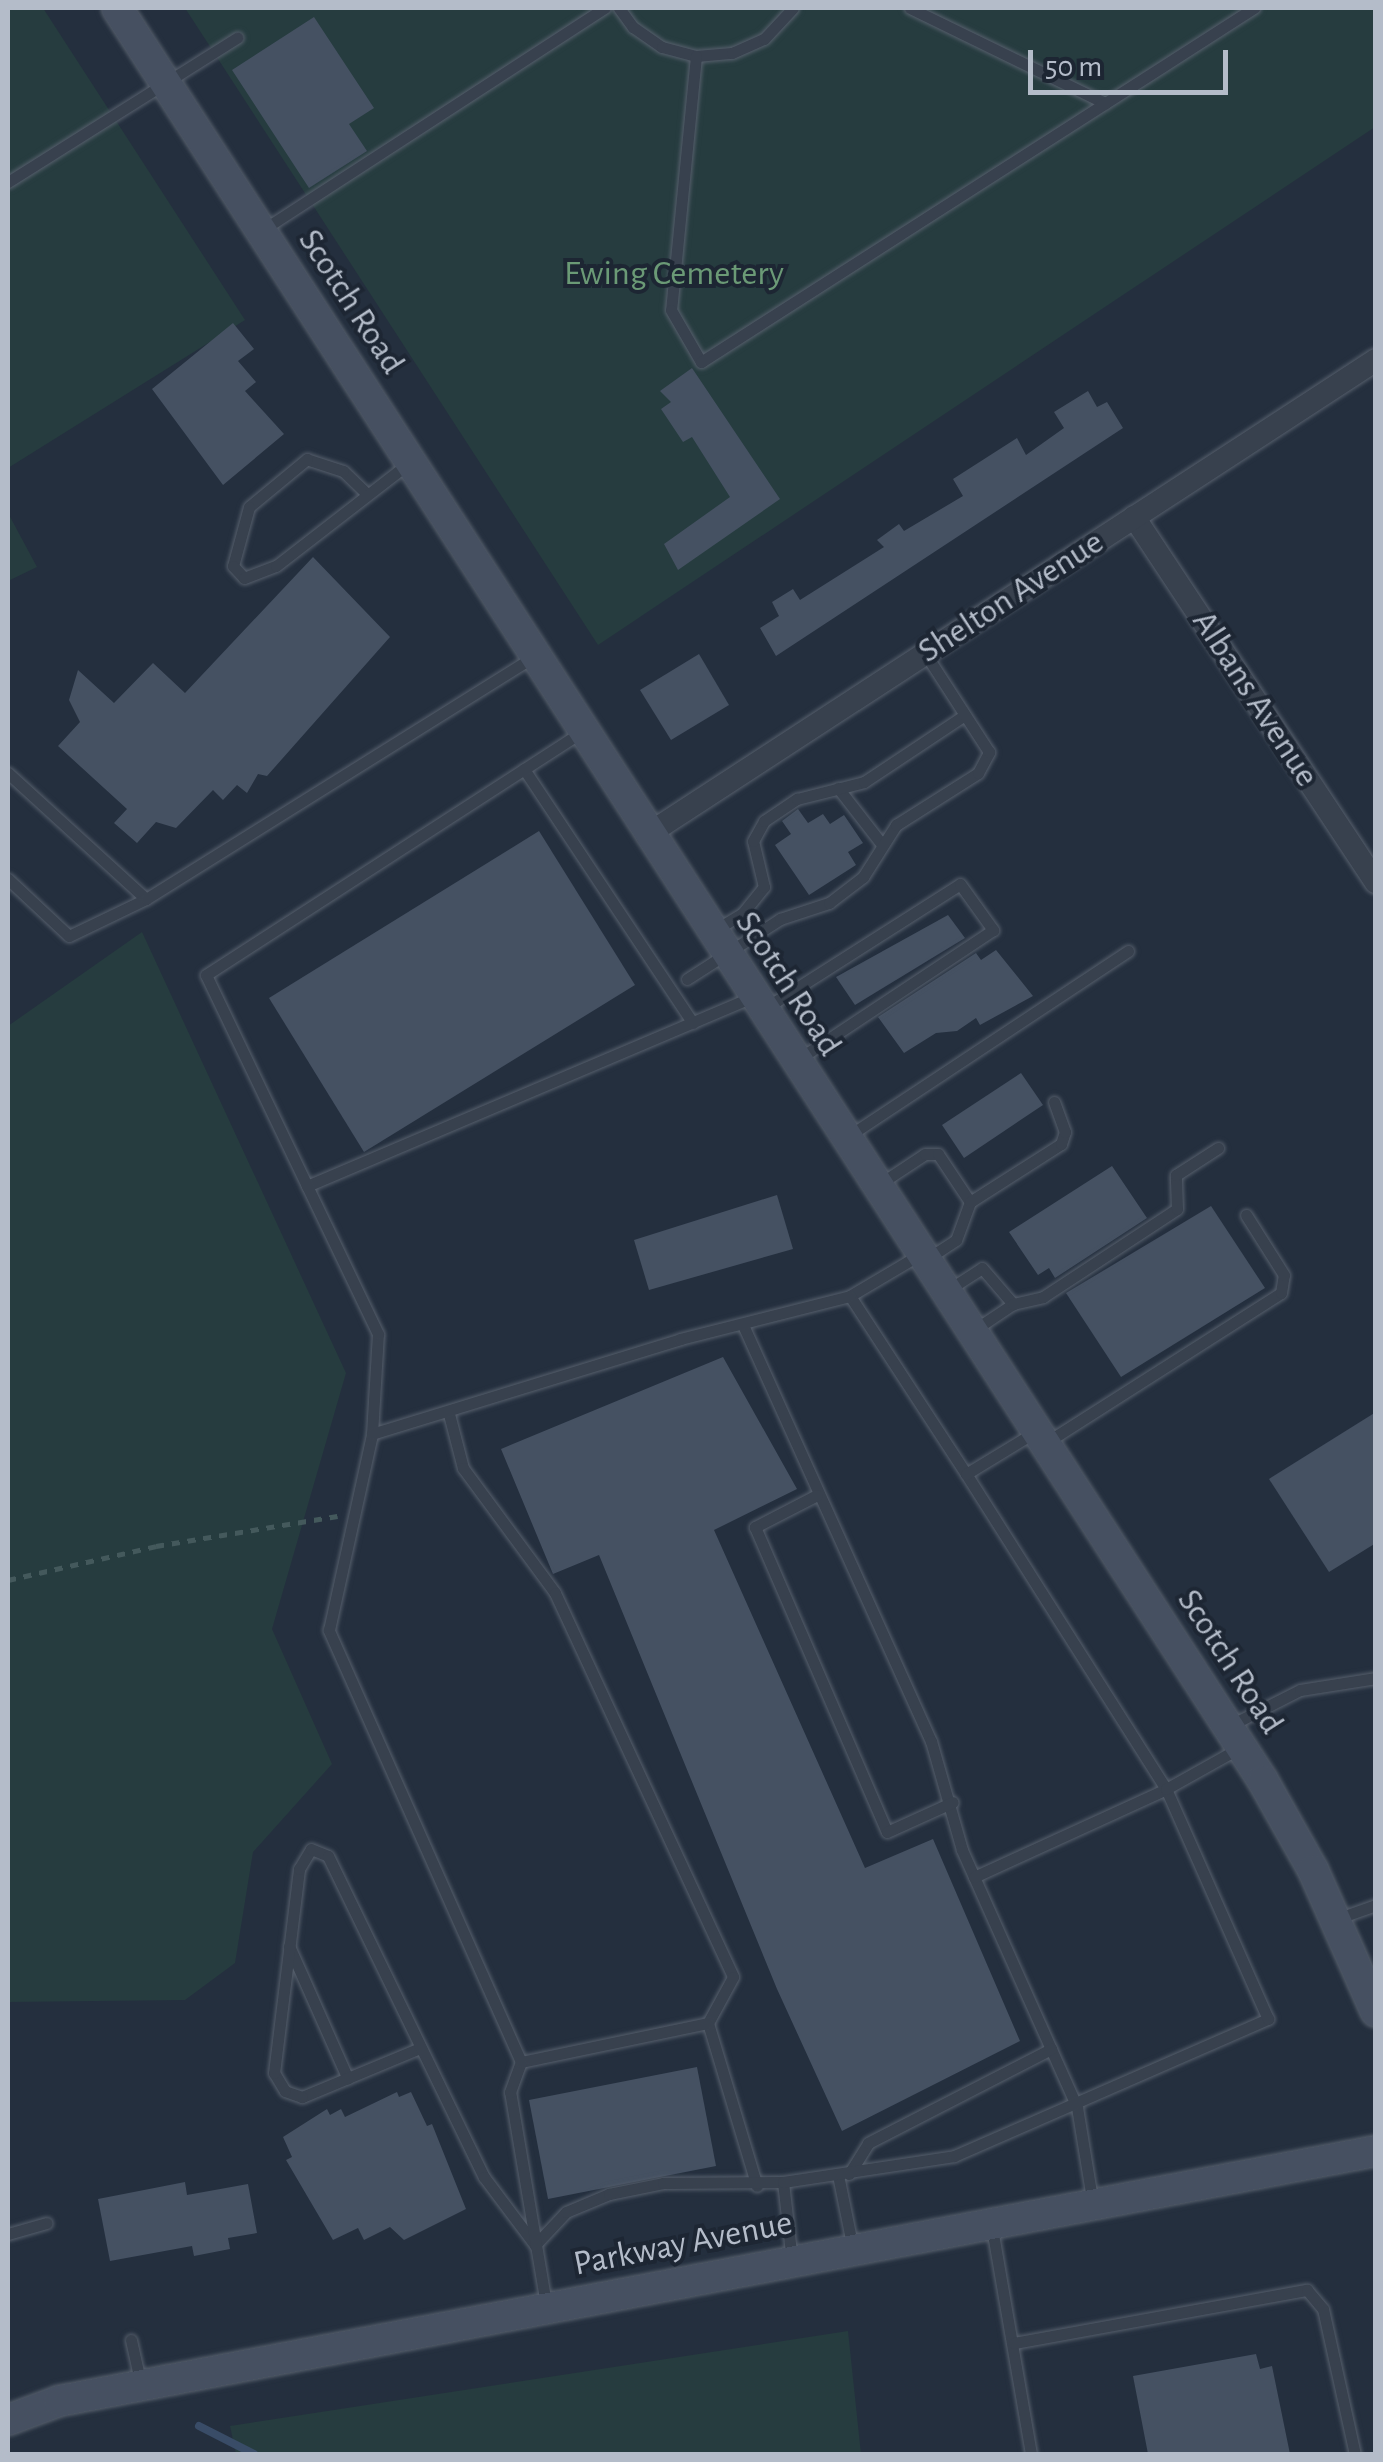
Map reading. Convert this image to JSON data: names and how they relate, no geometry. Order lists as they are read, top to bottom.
{
  "streets": {
    "main road": ["Scotch Road", "Parkway Avenue"],
    "street": ["Shelton Avenue", "Albans Avenue"]
  },
  "crossings": [
    ["Scotch Road", "Shelton Avenue"],
    ["Shelton Avenue", "Albans Avenue"]
  ],
  "parks": ["Ewing Cemetery"],
  "scale_bar": "50 m"
}
